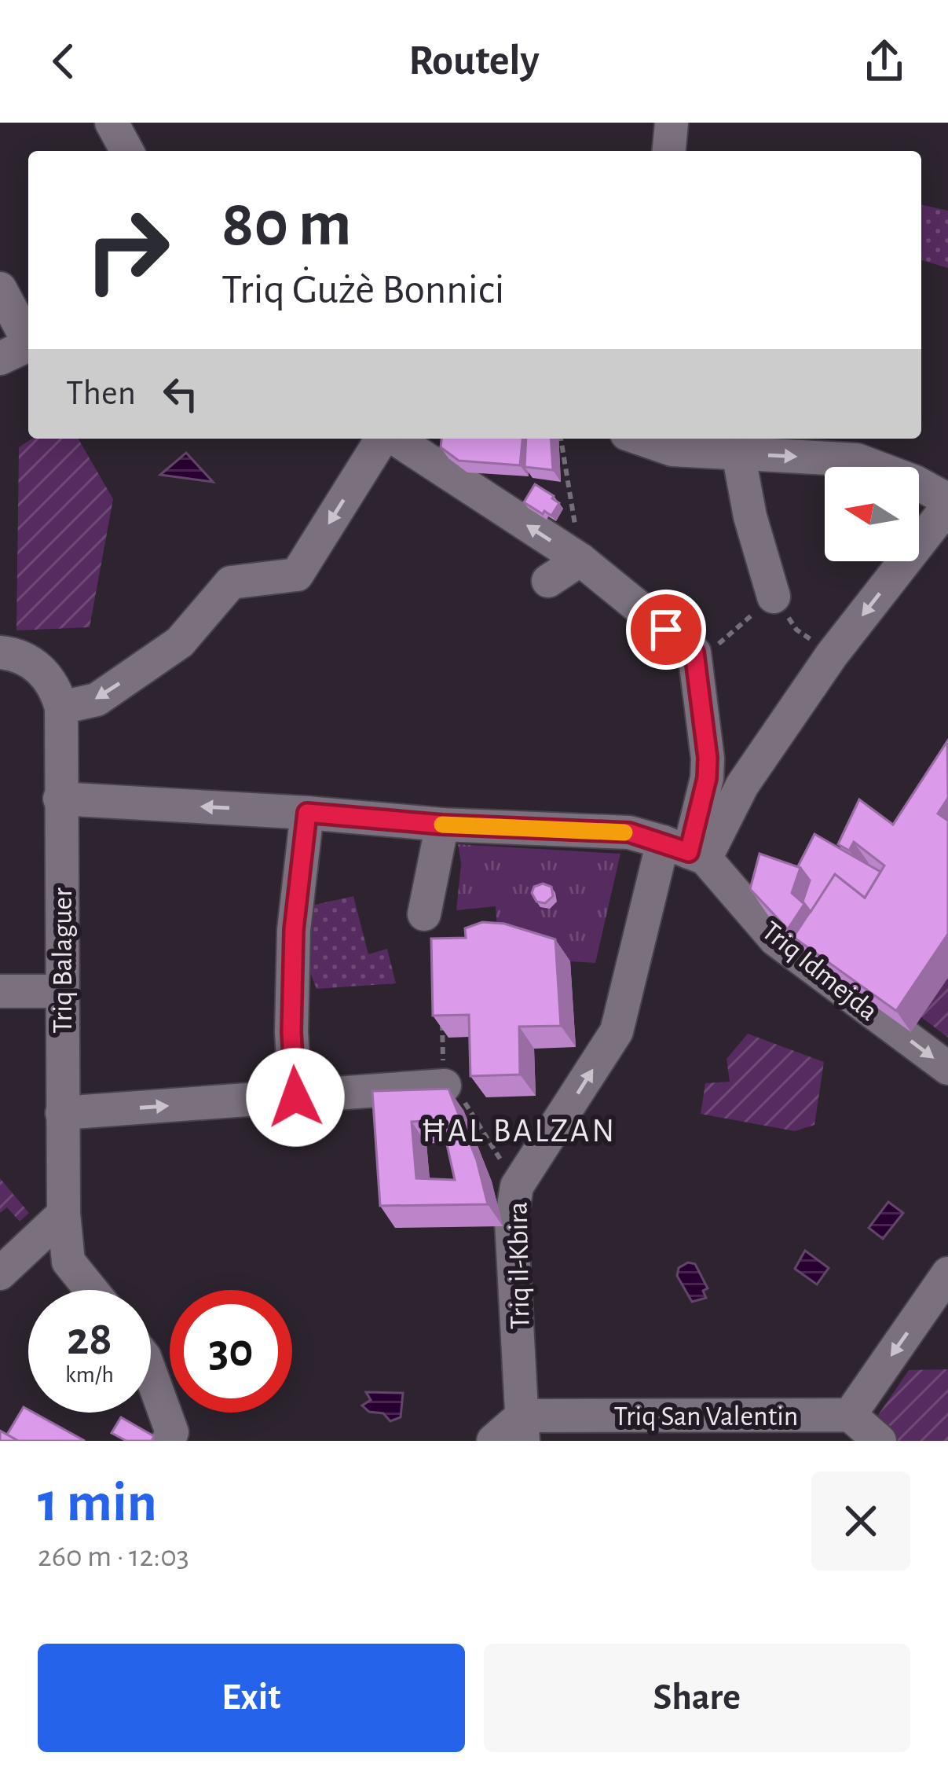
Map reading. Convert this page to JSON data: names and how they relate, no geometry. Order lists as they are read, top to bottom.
{
  "streets": {
    "street": [
      "Triq Balaguer",
      "Triq Idmejda",
      "Triq il-Kbira",
      "Triq San Valentin"
    ]
  },
  "crossings": [
    ["Triq Idmejda", "Triq il-Kbira"],
    ["Triq il-Kbira", "Triq San Valentin"]
  ],
  "one_way": ["Triq Idmejda"],
  "districts": ["ĦAL BALZAN"],
  "north": "left",
  "page": {
    "header": "Routely",
    "turn": ["80 m", "Triq Ġużè Bonnici"],
    "then": "Then",
    "speed": "28 km/h",
    "limit": "30",
    "heading": ["1 min", "260 m · 12:03"],
    "buttons": ["Exit", "Share"]
  }
}
